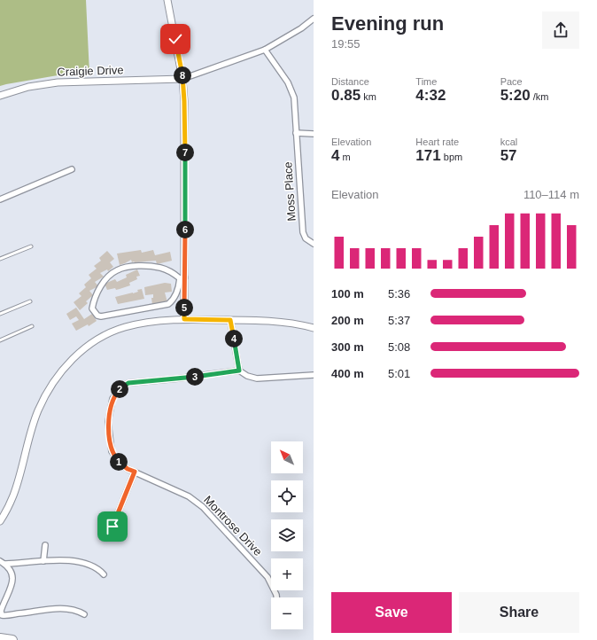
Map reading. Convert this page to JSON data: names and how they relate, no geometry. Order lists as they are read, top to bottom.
{
  "streets": {
    "street": ["Craigie Drive", "Moss Place", "Montrose Drive"]
  },
  "north": "top left",
  "page": {
    "heading": ["Evening run", "19:55"],
    "stats": [
      ["Distance", "0.85 km"],
      ["Time", "4:32"],
      ["Pace", "5:20 /km"],
      ["Elevation", "4 m"],
      ["Heart rate", "171 bpm"],
      ["kcal", "57"]
    ],
    "pins": [
      "8",
      "7",
      "6",
      "5",
      "4",
      "3",
      "2",
      "1"
    ],
    "chart": ["Elevation", "110–114 m"],
    "list": [
      {
        "name": "100 m",
        "note": "5:36"
      },
      {
        "name": "200 m",
        "note": "5:37"
      },
      {
        "name": "300 m",
        "note": "5:08"
      },
      {
        "name": "400 m",
        "note": "5:01"
      }
    ],
    "map_buttons": ["+", "−"],
    "buttons": ["Save", "Share"]
  }
}
